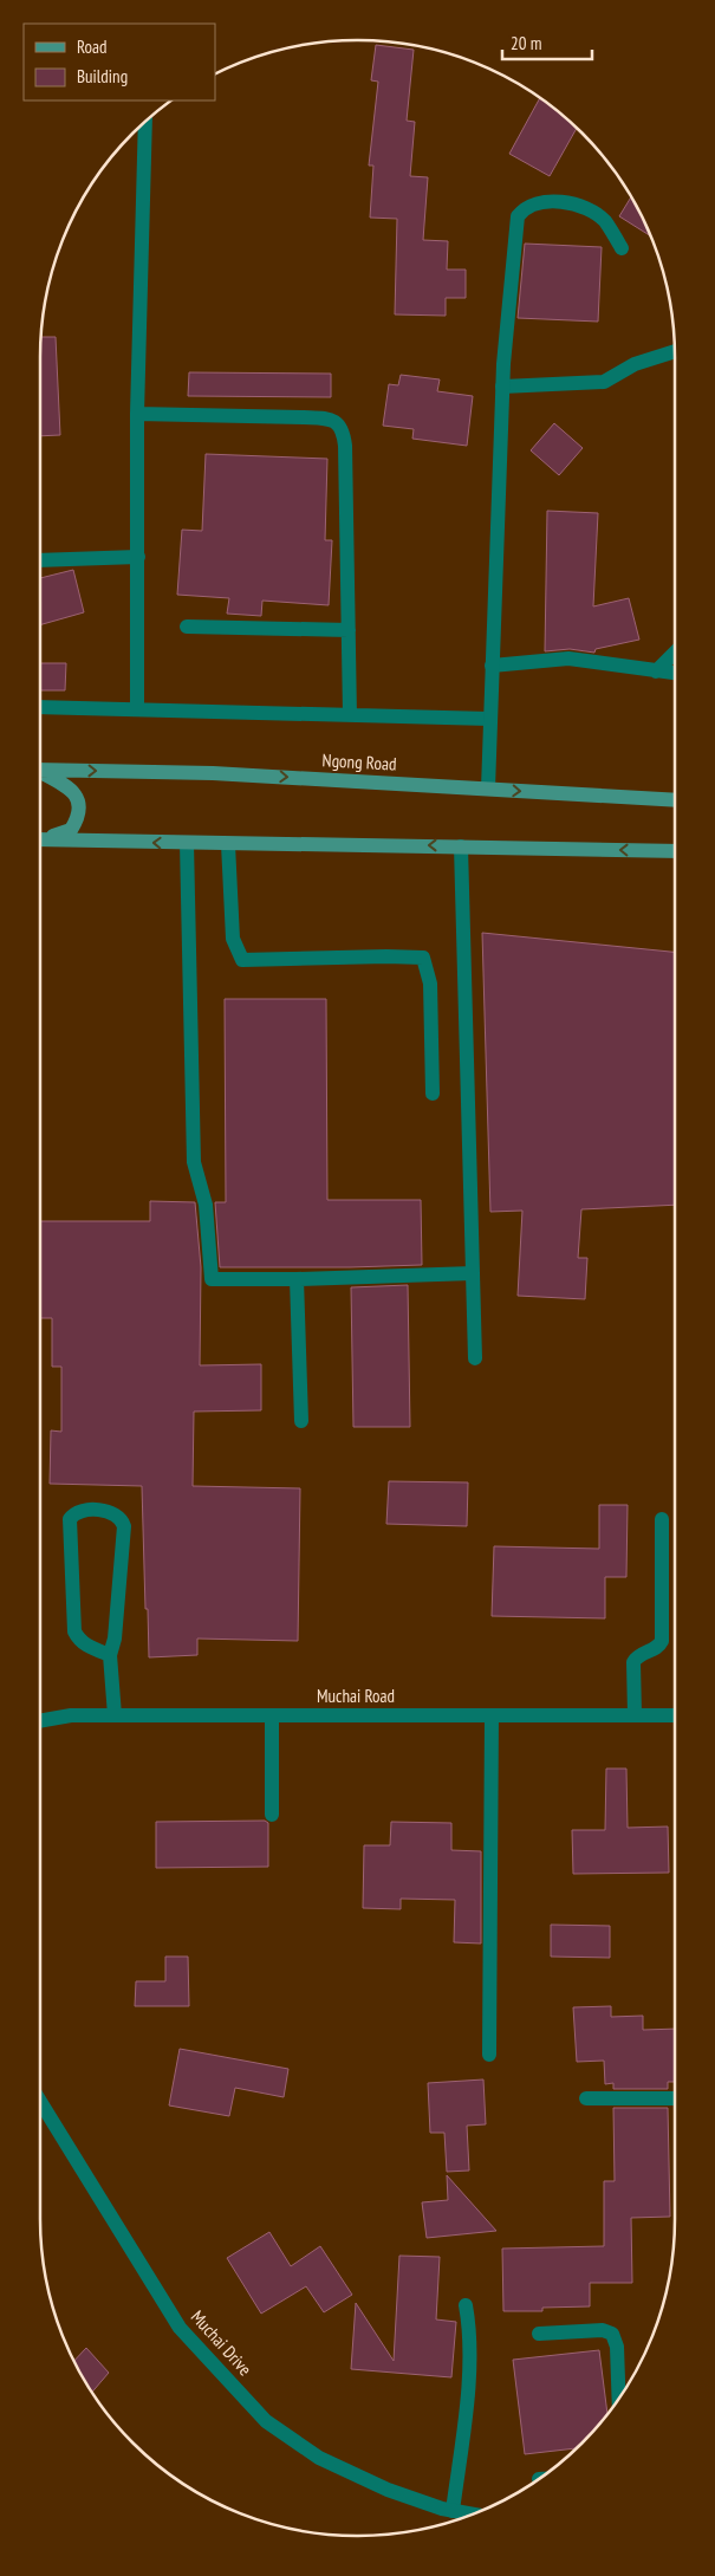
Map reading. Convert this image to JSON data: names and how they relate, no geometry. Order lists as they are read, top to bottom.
{
  "streets": {
    "main road": ["Ngong Road"],
    "street": ["Muchai Road", "Muchai Drive"]
  },
  "legend": ["Road", "Building"],
  "scale_bar": "20 m"
}
